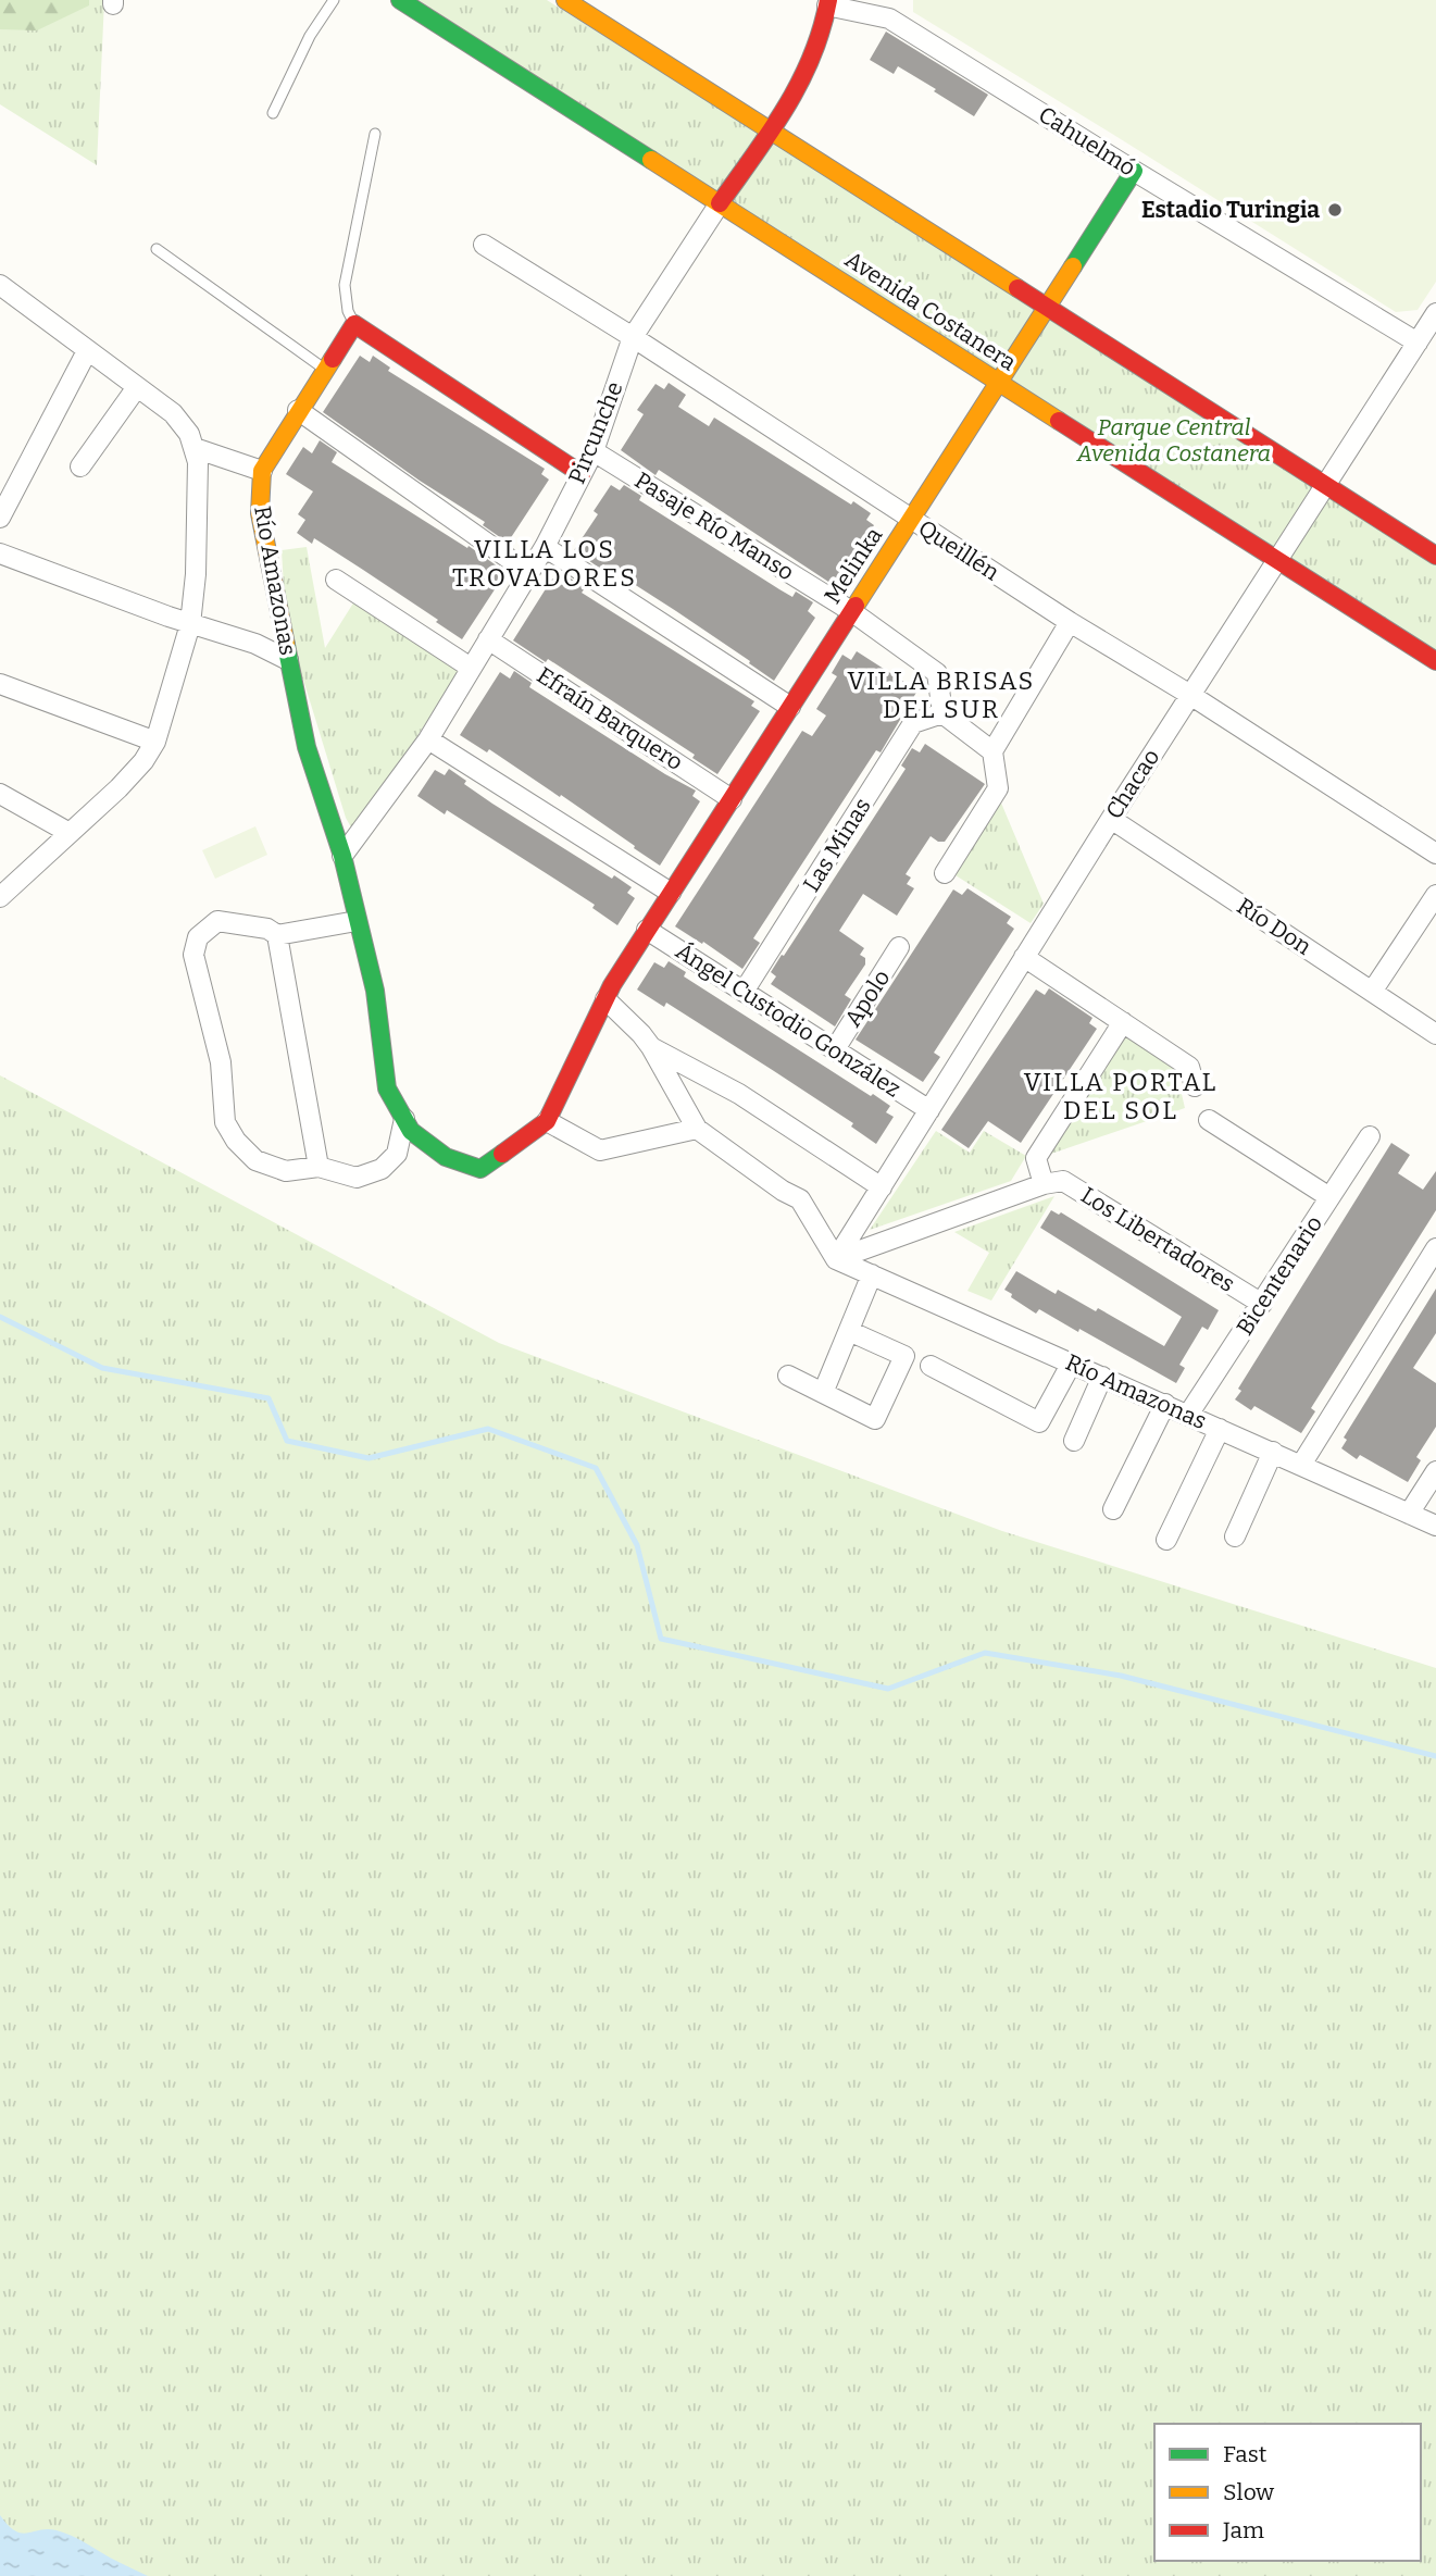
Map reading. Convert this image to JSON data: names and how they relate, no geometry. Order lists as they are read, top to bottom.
{
  "streets": {
    "street": [
      "Cahuelmó",
      "Avenida Costanera",
      "Pircunche",
      "Pasaje Río Manso",
      "Queillén",
      "Melinka",
      "Río Amazonas",
      "Efraín Barquero",
      "Chacao",
      "Las Minas",
      "Río Don",
      "Apolo",
      "Ángel Custodio González",
      "Los Libertadores",
      "Bicentenario"
    ]
  },
  "crossings": [
    ["Cahuelmó", "Pircunche"],
    ["Cahuelmó", "Melinka"],
    ["Cahuelmó", "Chacao"],
    ["Avenida Costanera", "Pircunche"],
    ["Avenida Costanera", "Melinka"],
    ["Avenida Costanera", "Chacao"],
    ["Pircunche", "Pasaje Río Manso"],
    ["Pircunche", "Queillén"],
    ["Pircunche", "Río Amazonas"],
    ["Pircunche", "Efraín Barquero"],
    ["Pasaje Río Manso", "Melinka"],
    ["Pasaje Río Manso", "Las Minas"],
    ["Queillén", "Melinka"],
    ["Queillén", "Chacao"],
    ["Melinka", "Río Amazonas"],
    ["Melinka", "Efraín Barquero"],
    ["Melinka", "Ángel Custodio González"],
    ["Río Amazonas", "Chacao"],
    ["Río Amazonas", "Bicentenario"],
    ["Chacao", "Río Don"],
    ["Chacao", "Ángel Custodio González"],
    ["Las Minas", "Ángel Custodio González"],
    ["Apolo", "Ángel Custodio González"],
    ["Los Libertadores", "Bicentenario"]
  ],
  "districts": ["VILLA LOS TROVADORES", "VILLA BRISAS DEL SUR", "VILLA PORTAL DEL SOL"],
  "parks": ["Parque Central Avenida Costanera"],
  "places": ["Estadio Turingia"],
  "legend": ["Fast", "Slow", "Jam"]
}
